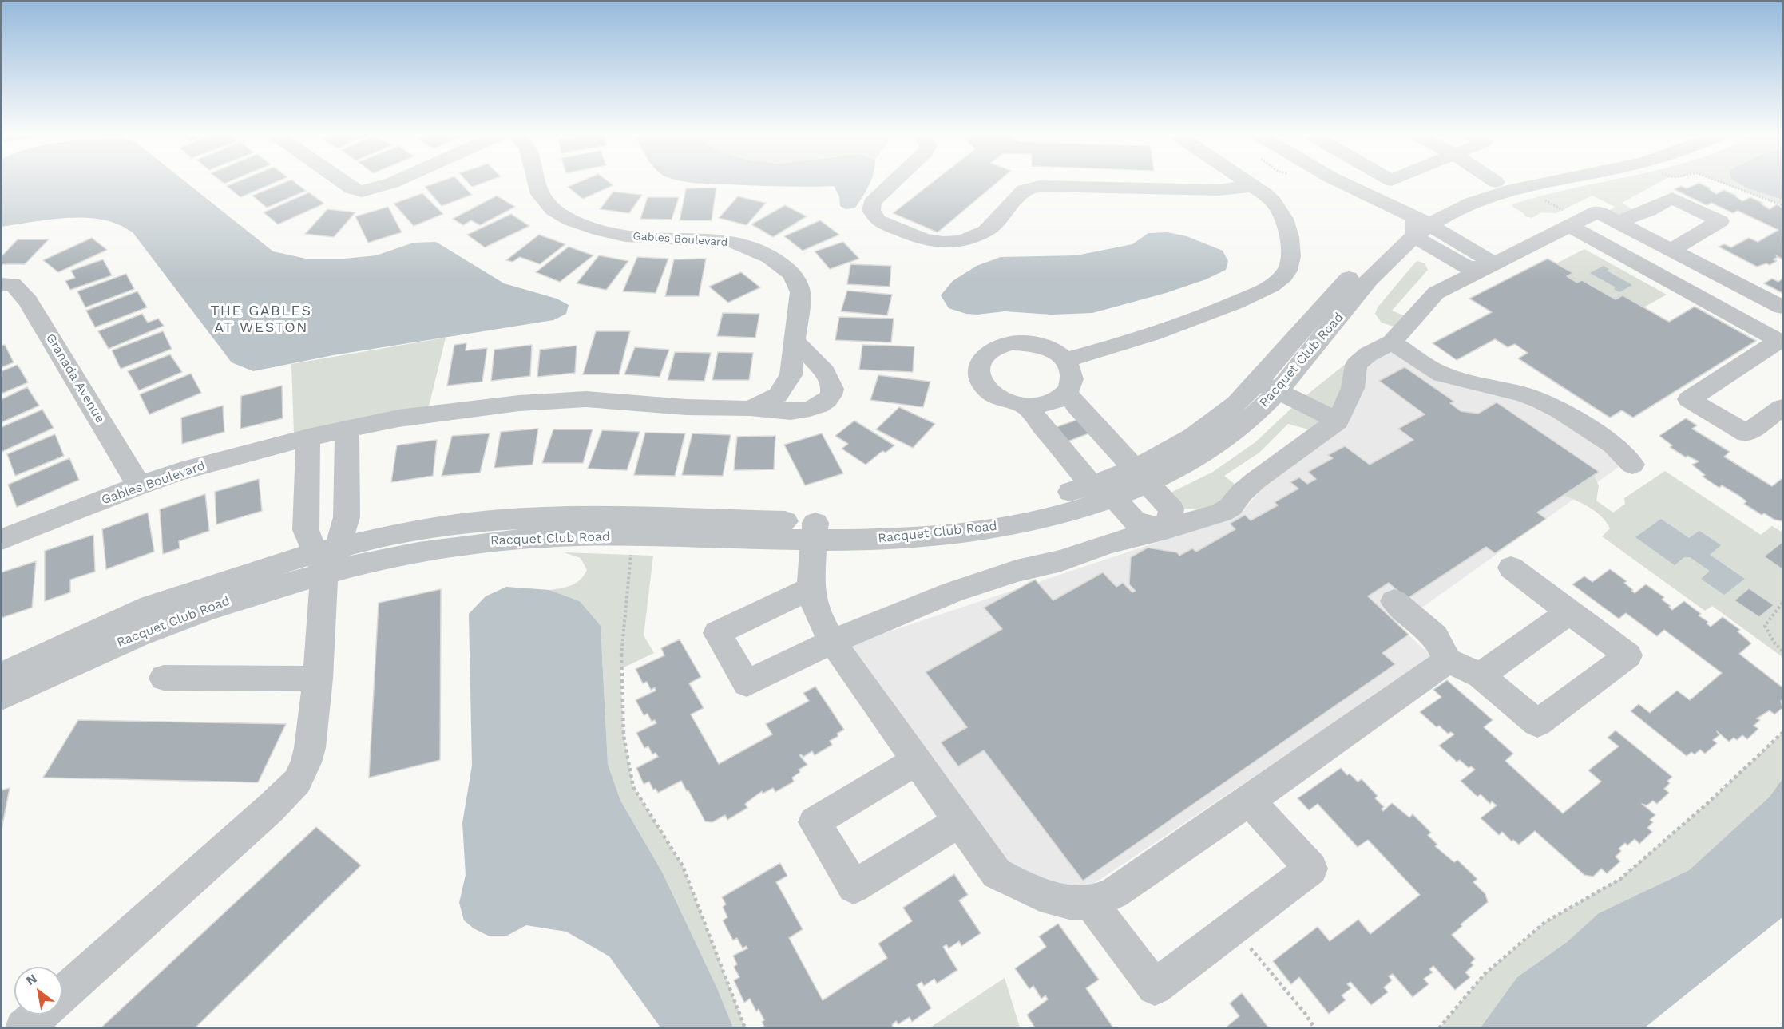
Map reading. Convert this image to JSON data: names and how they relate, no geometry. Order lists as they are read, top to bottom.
{
  "streets": {
    "street": ["Gables Boulevard", "Racquet Club Road", "Granada Avenue"]
  },
  "crossings": [
    ["Gables Boulevard", "Granada Avenue"]
  ],
  "districts": ["THE GABLES AT WESTON"],
  "north": "top left"
}
